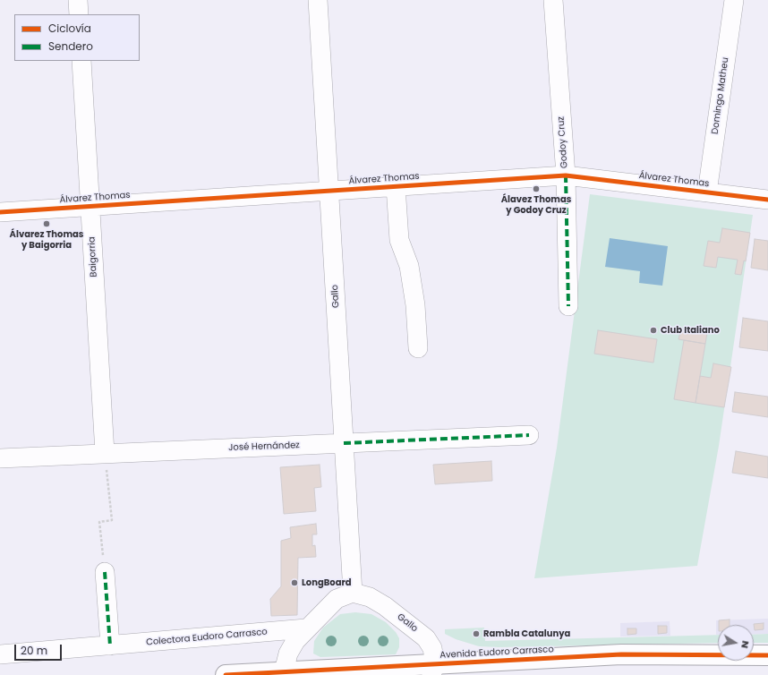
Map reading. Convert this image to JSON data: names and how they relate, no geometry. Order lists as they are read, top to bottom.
{
  "streets": {
    "main road": ["Avenida Eudoro Carrasco"],
    "street": [
      "Domingo Matheu",
      "Godoy Cruz",
      "Álvarez Thomas",
      "Baigorria",
      "Gallo",
      "José Hernández",
      "Colectora Eudoro Carrasco"
    ]
  },
  "crossings": [
    ["Domingo Matheu", "Álvarez Thomas"],
    ["Godoy Cruz", "Álvarez Thomas"],
    ["Álvarez Thomas", "Baigorria"],
    ["Álvarez Thomas", "Gallo"],
    ["Baigorria", "José Hernández"],
    ["Gallo", "José Hernández"],
    ["Gallo", "Avenida Eudoro Carrasco"]
  ],
  "places": [
    "Álavez Thomas y Godoy Cruz",
    "Álvarez Thomas y Baigorria",
    "Club Italiano",
    "LongBoard",
    "Rambla Catalunya"
  ],
  "legend": ["Ciclovía", "Sendero"],
  "scale_bar": "20 m",
  "north": "right"
}
